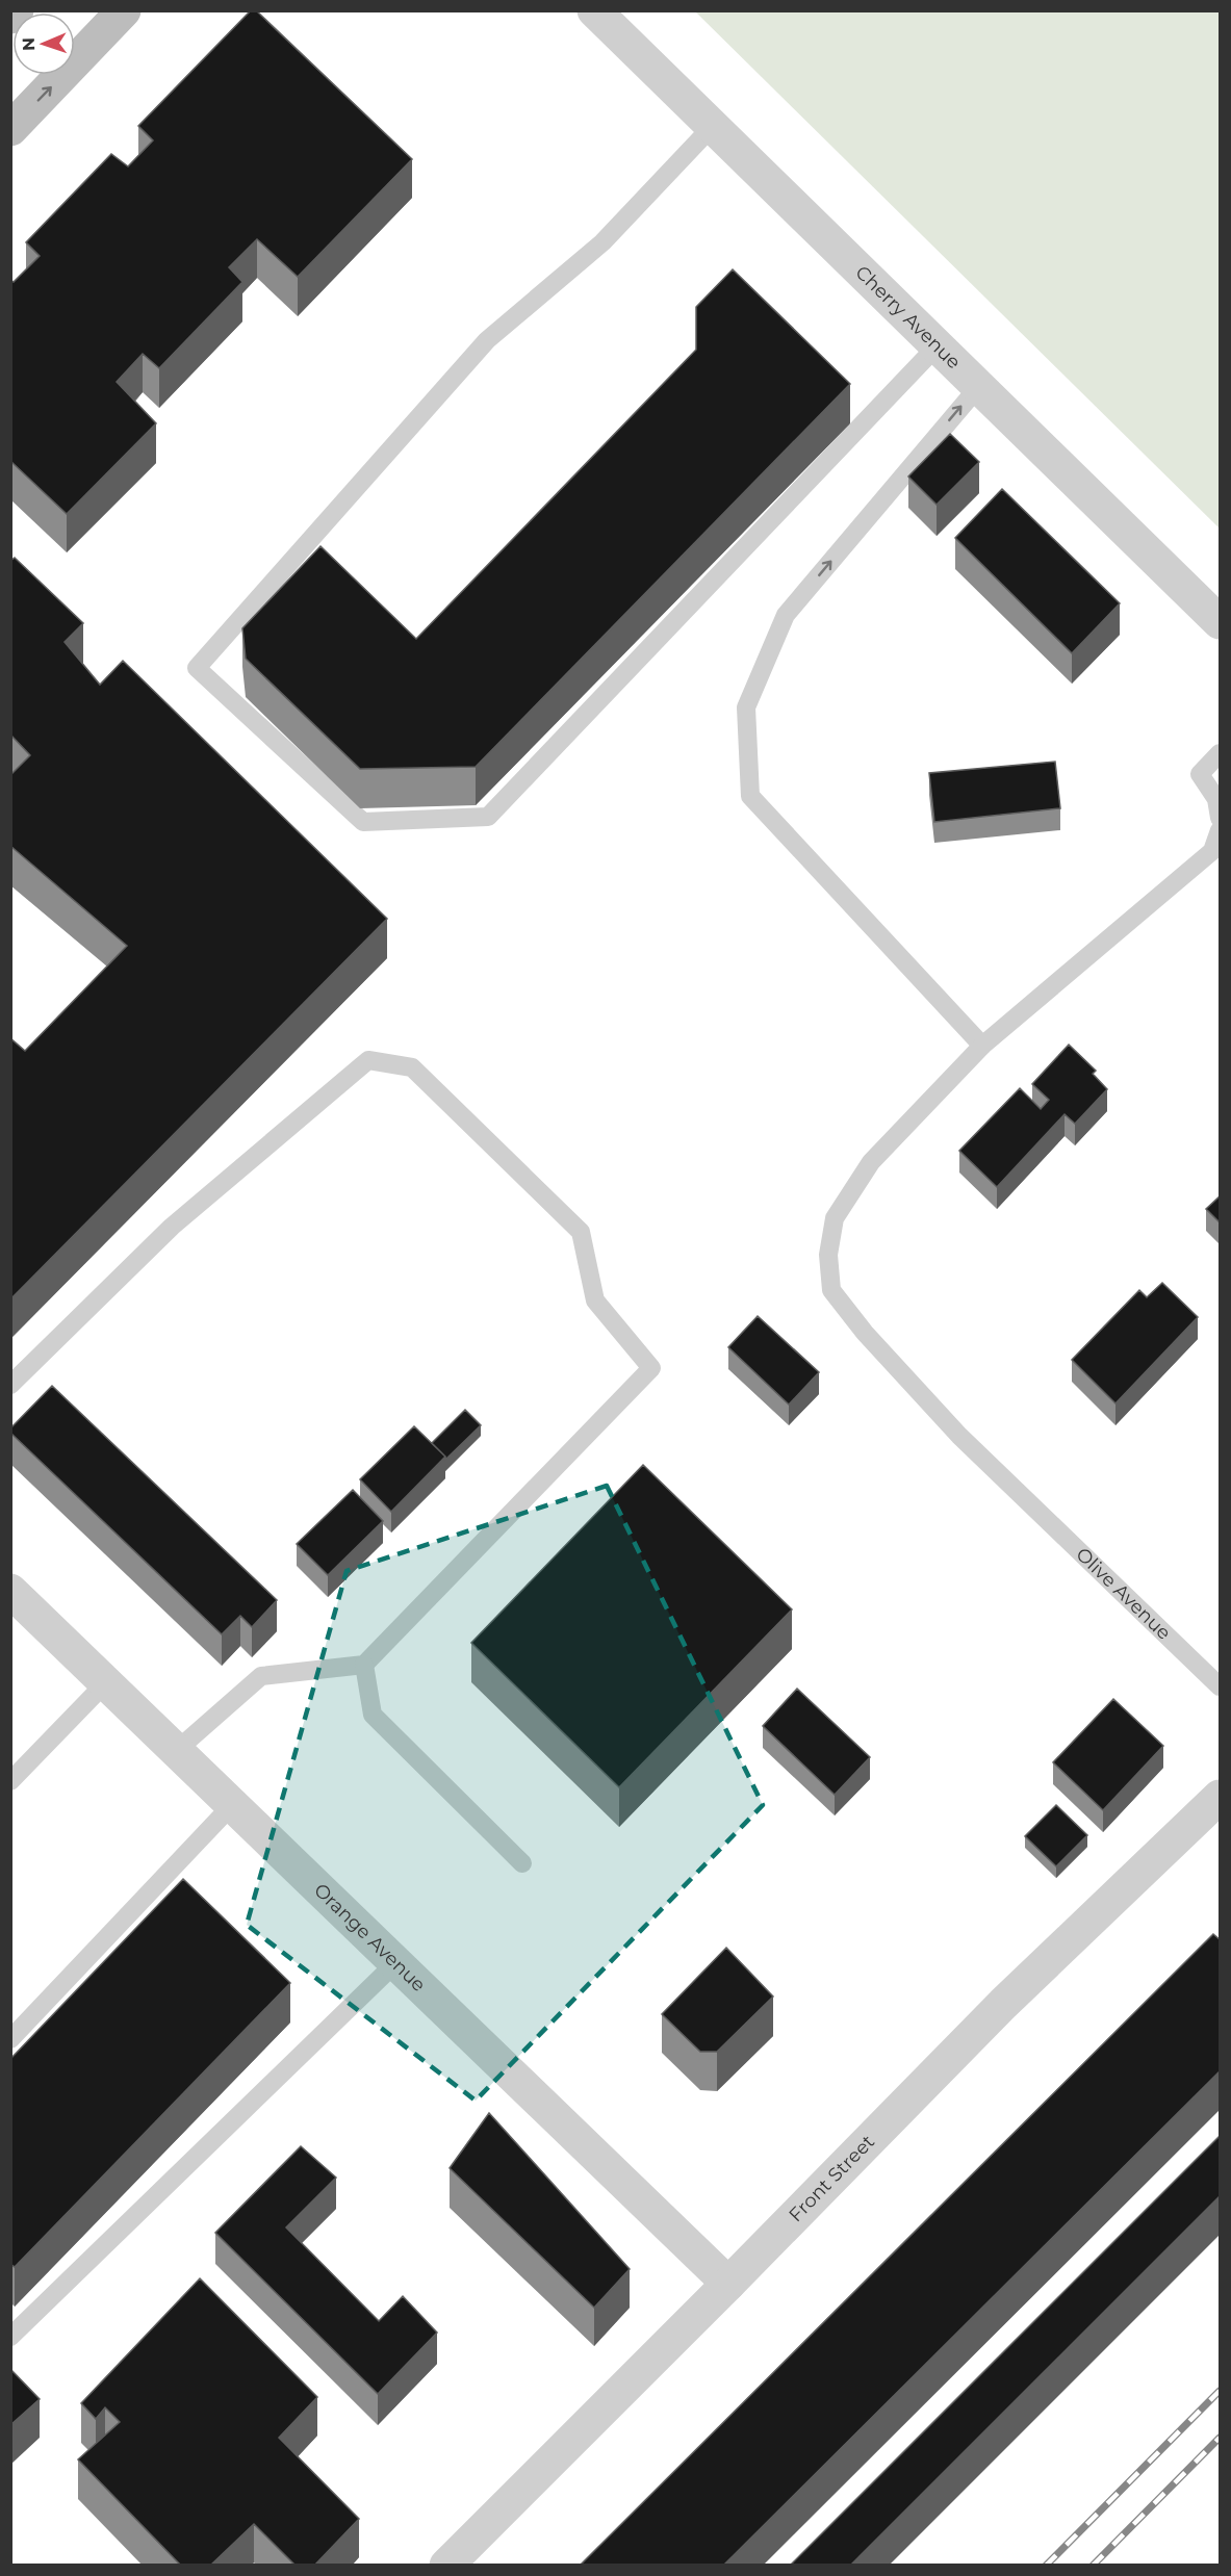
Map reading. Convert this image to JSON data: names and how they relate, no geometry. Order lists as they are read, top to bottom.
{
  "streets": {
    "street": ["Cherry Avenue", "Orange Avenue", "Front Street"],
    "lane": ["Olive Avenue"]
  },
  "crossings": [
    ["Orange Avenue", "Front Street"]
  ],
  "north": "left"
}
